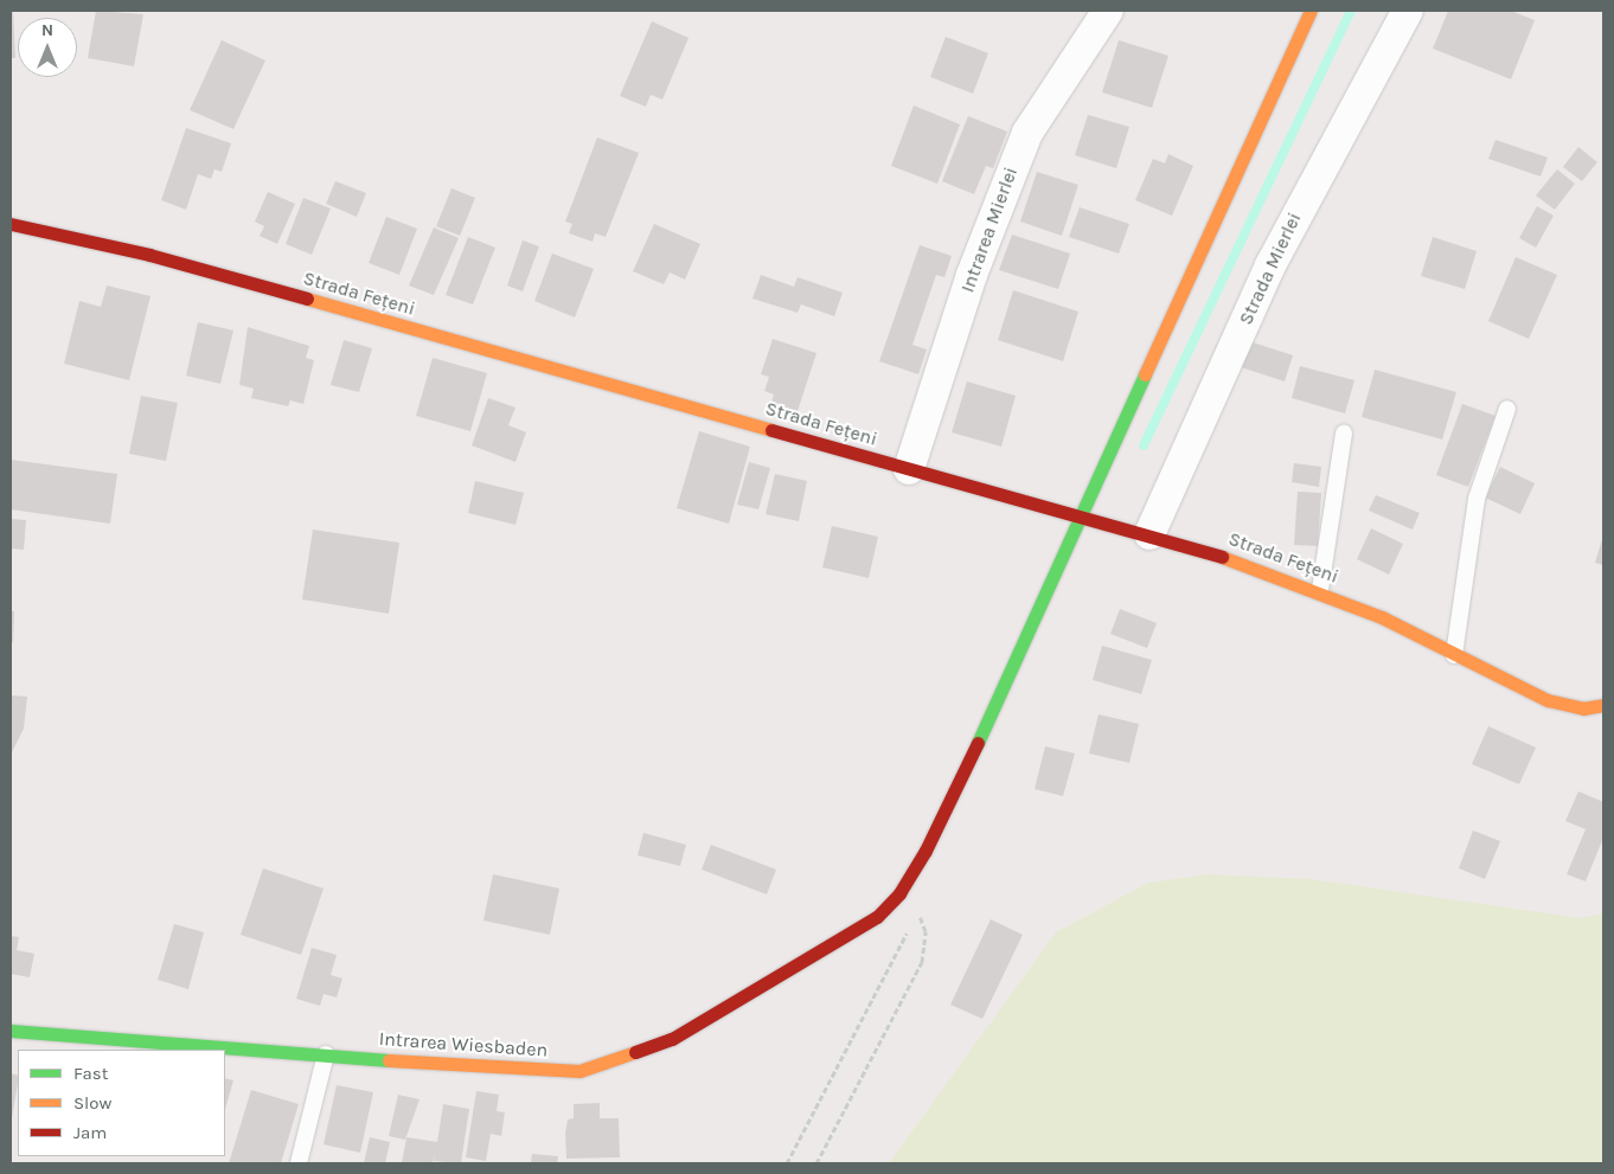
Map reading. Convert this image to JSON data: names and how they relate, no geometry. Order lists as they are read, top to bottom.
{
  "streets": {
    "street": [
      "Intrarea Mierlei",
      "Strada Mierlei",
      "Strada Fețeni",
      "Intrarea Wiesbaden"
    ]
  },
  "crossings": [
    ["Intrarea Mierlei", "Strada Fețeni"],
    ["Strada Mierlei", "Strada Fețeni"],
    ["Strada Fețeni", "Intrarea Wiesbaden"]
  ],
  "legend": ["Fast", "Slow", "Jam"],
  "north": "top"
}
